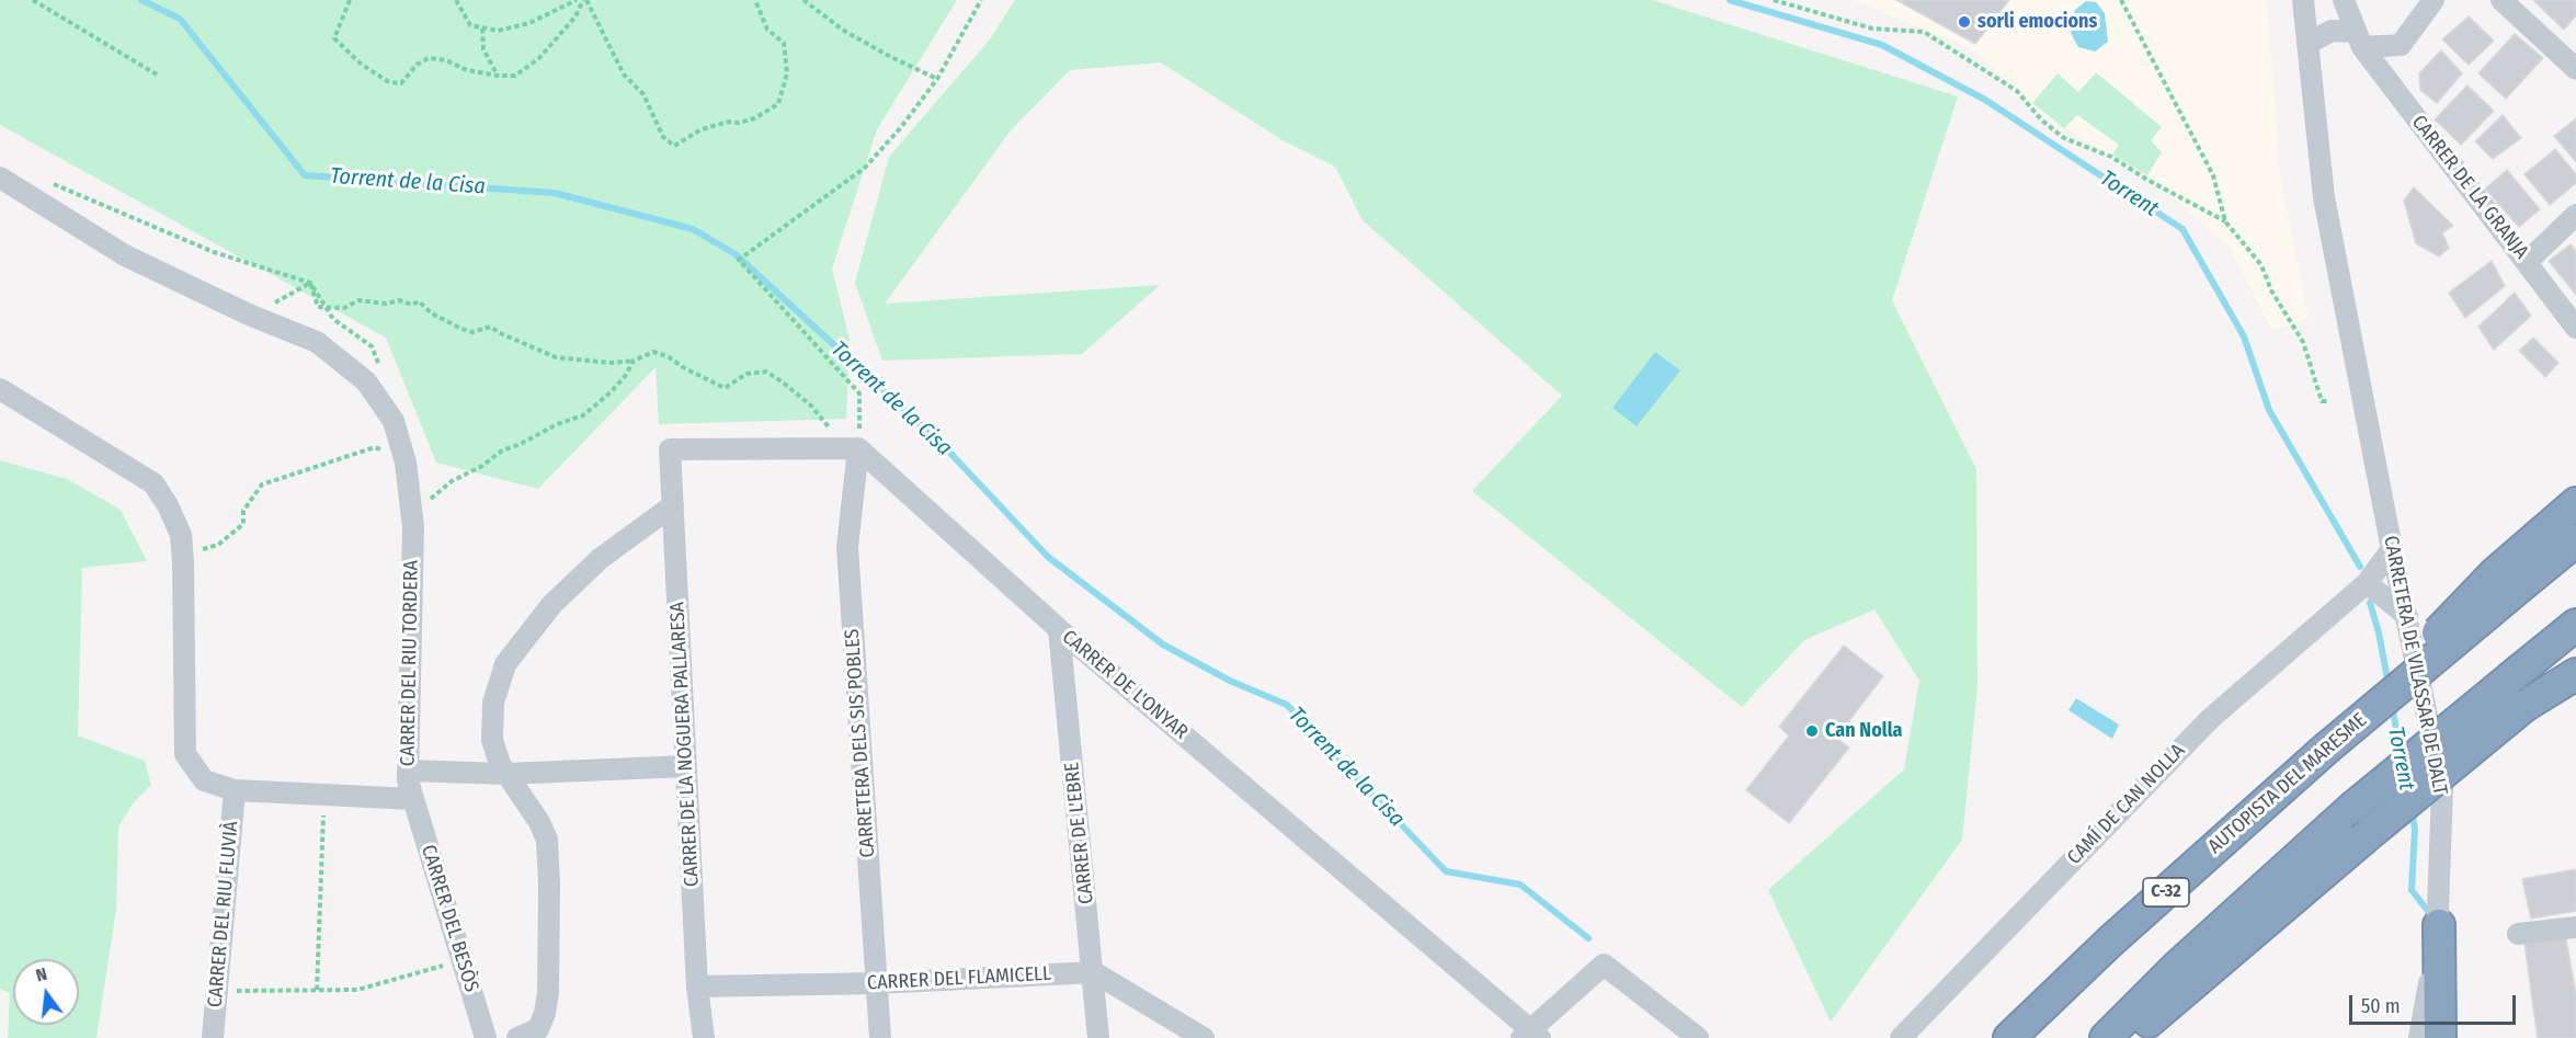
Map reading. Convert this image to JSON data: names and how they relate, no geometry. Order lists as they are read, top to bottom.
{
  "streets": {
    "highway": ["AUTOPISTA DEL MARESME", "C-32"],
    "street": [
      "CARRER DE LA GRANJA",
      "CARRER DEL RIU TORDERA",
      "CARRETERA DE VILASSAR DE DALT",
      "CARRER DE L'ONYAR",
      "CARRETERA DELS SIS POBLES",
      "CARRER DE LA NOGUERA PALLARESA",
      "CAMÍ DE CAN NOLLA",
      "CARRER DE L'EBRE",
      "CARRER DEL RIU FLUVIÀ",
      "CARRER DEL BESÒS",
      "CARRER DEL FLAMICELL"
    ]
  },
  "crossings": [
    ["CARRER DEL RIU TORDERA", "CARRER DEL BESÒS"],
    ["CARRETERA DE VILASSAR DE DALT", "CAMÍ DE CAN NOLLA"],
    ["CARRER DE L'ONYAR", "CARRETERA DELS SIS POBLES"],
    ["CARRER DE L'ONYAR", "CARRER DE L'EBRE"],
    ["CARRETERA DELS SIS POBLES", "CARRER DEL FLAMICELL"],
    ["CARRER DE LA NOGUERA PALLARESA", "CARRER DEL FLAMICELL"],
    ["CARRER DE L'EBRE", "CARRER DEL FLAMICELL"]
  ],
  "water": ["Torrent de la Cisa", "Torrent"],
  "places": ["sorli emocions", "Can Nolla"],
  "scale_bar": "50 m",
  "north": "top"
}
